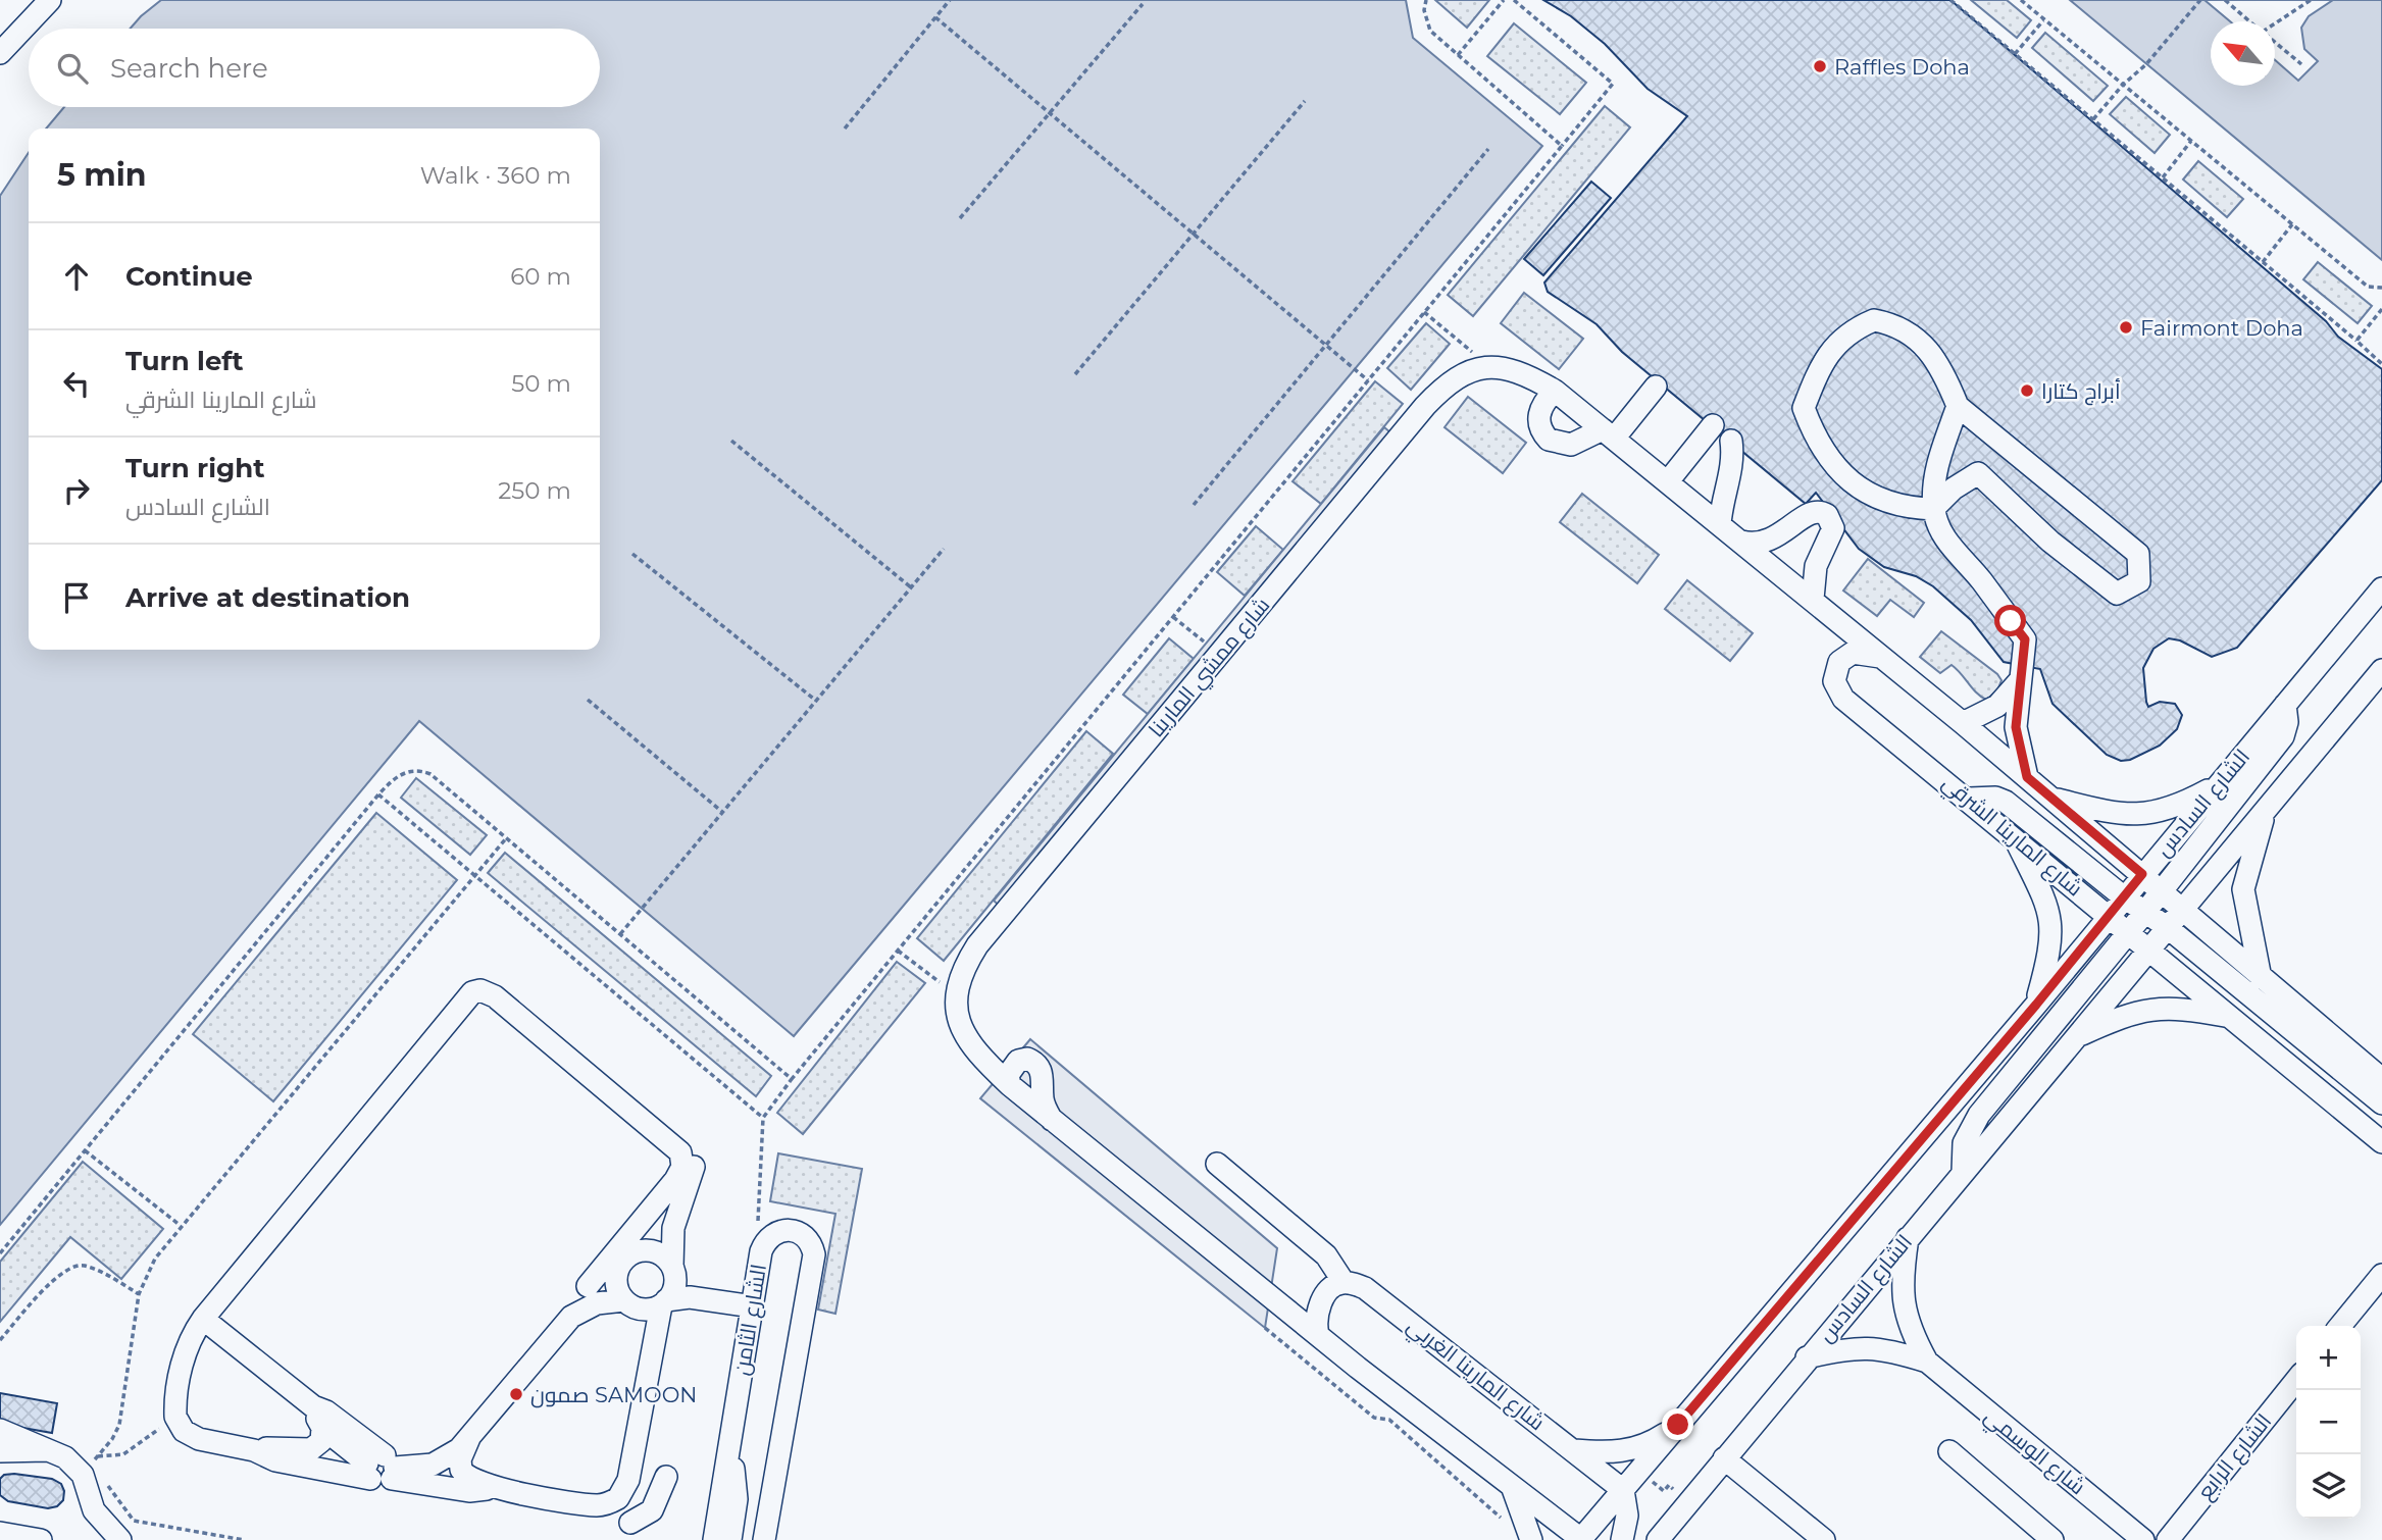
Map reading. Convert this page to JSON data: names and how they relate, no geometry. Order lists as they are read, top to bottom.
{
  "streets": {
    "street": [
      "شارع ممشي المارينا",
      "الشارع السادس",
      "شارع المارينا الشرقي",
      "الشارع الثامن",
      "شارع المارينا الغربي",
      "شارع الوسمي",
      "الشارع الرابع"
    ]
  },
  "crossings": [
    ["الشارع السادس", "شارع المارينا الشرقي"],
    ["الشارع السادس", "شارع المارينا الغربي"],
    ["الشارع السادس", "شارع الوسمي"]
  ],
  "places": [
    "Raffles Doha",
    "Fairmont Doha",
    "أبراج كتارا",
    "صمون SAMOON"
  ],
  "north": "top left",
  "page": {
    "search": "Search here",
    "heading": ["5 min", "Walk · 360 m"],
    "list": [
      ["Continue", "60 m"],
      ["Turn left", "شارع المارينا الشرقي", "50 m"],
      ["Turn right", "الشارع السادس", "250 m"],
      "Arrive at destination"
    ],
    "map_buttons": ["+", "−"]
  }
}
